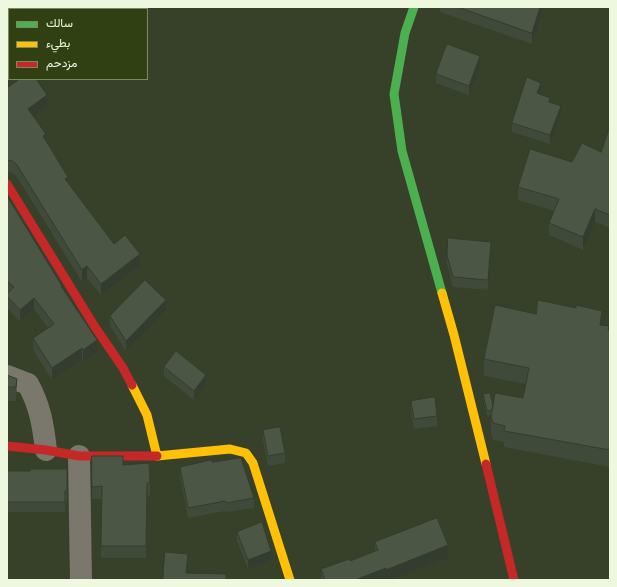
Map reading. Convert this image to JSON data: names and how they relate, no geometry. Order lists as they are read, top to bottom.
{
  "legend": ["سالك", "بطيء", "مزدحم"]
}
